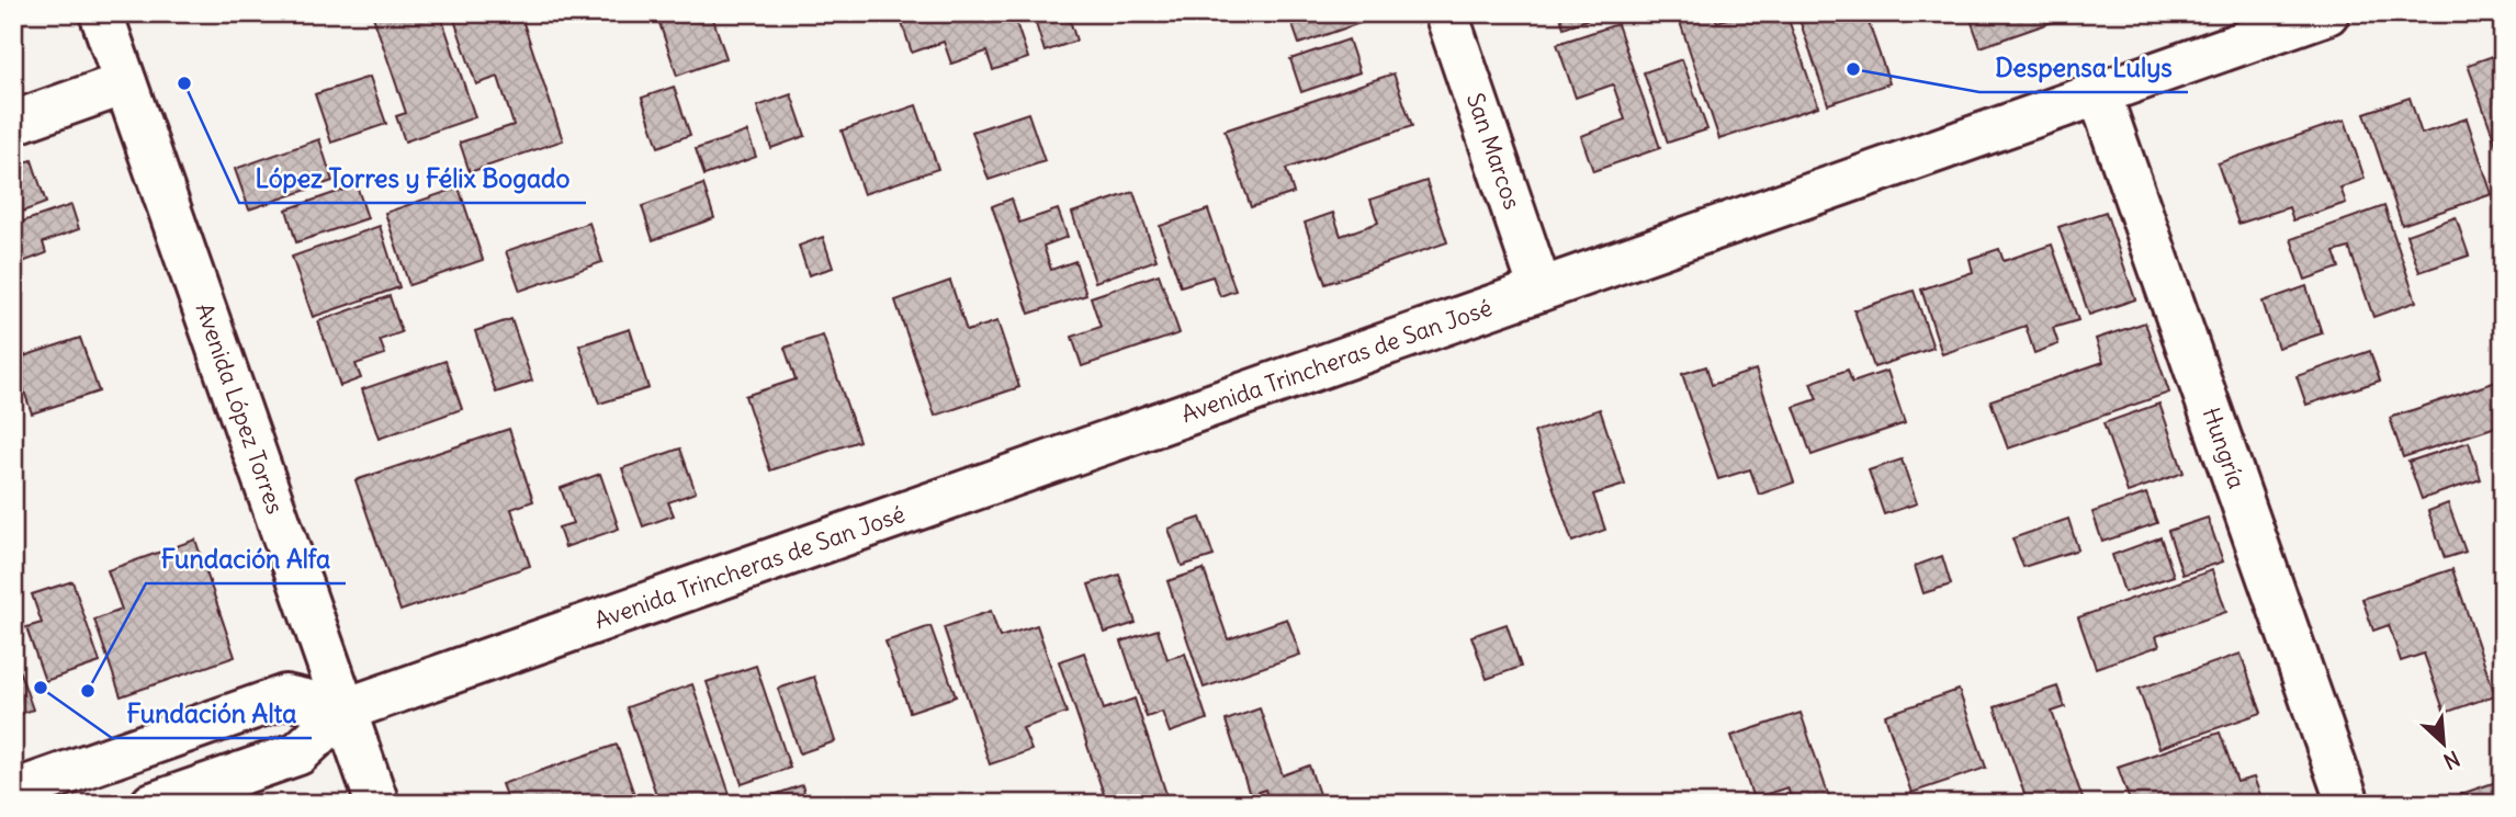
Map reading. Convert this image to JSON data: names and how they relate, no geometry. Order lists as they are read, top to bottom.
{
  "streets": {
    "main road": [
      "San Marcos",
      "Avenida Trincheras de San José",
      "Avenida López Torres",
      "Hungría"
    ]
  },
  "crossings": [
    ["San Marcos", "Avenida Trincheras de San José"],
    ["Avenida Trincheras de San José", "Avenida López Torres"],
    ["Avenida Trincheras de San José", "Hungría"]
  ],
  "places": [
    "Despensa Lulys",
    "López Torres y Félix Bogado",
    "Fundación Alta",
    "Fundación Alfa"
  ],
  "north": "bottom right"
}
